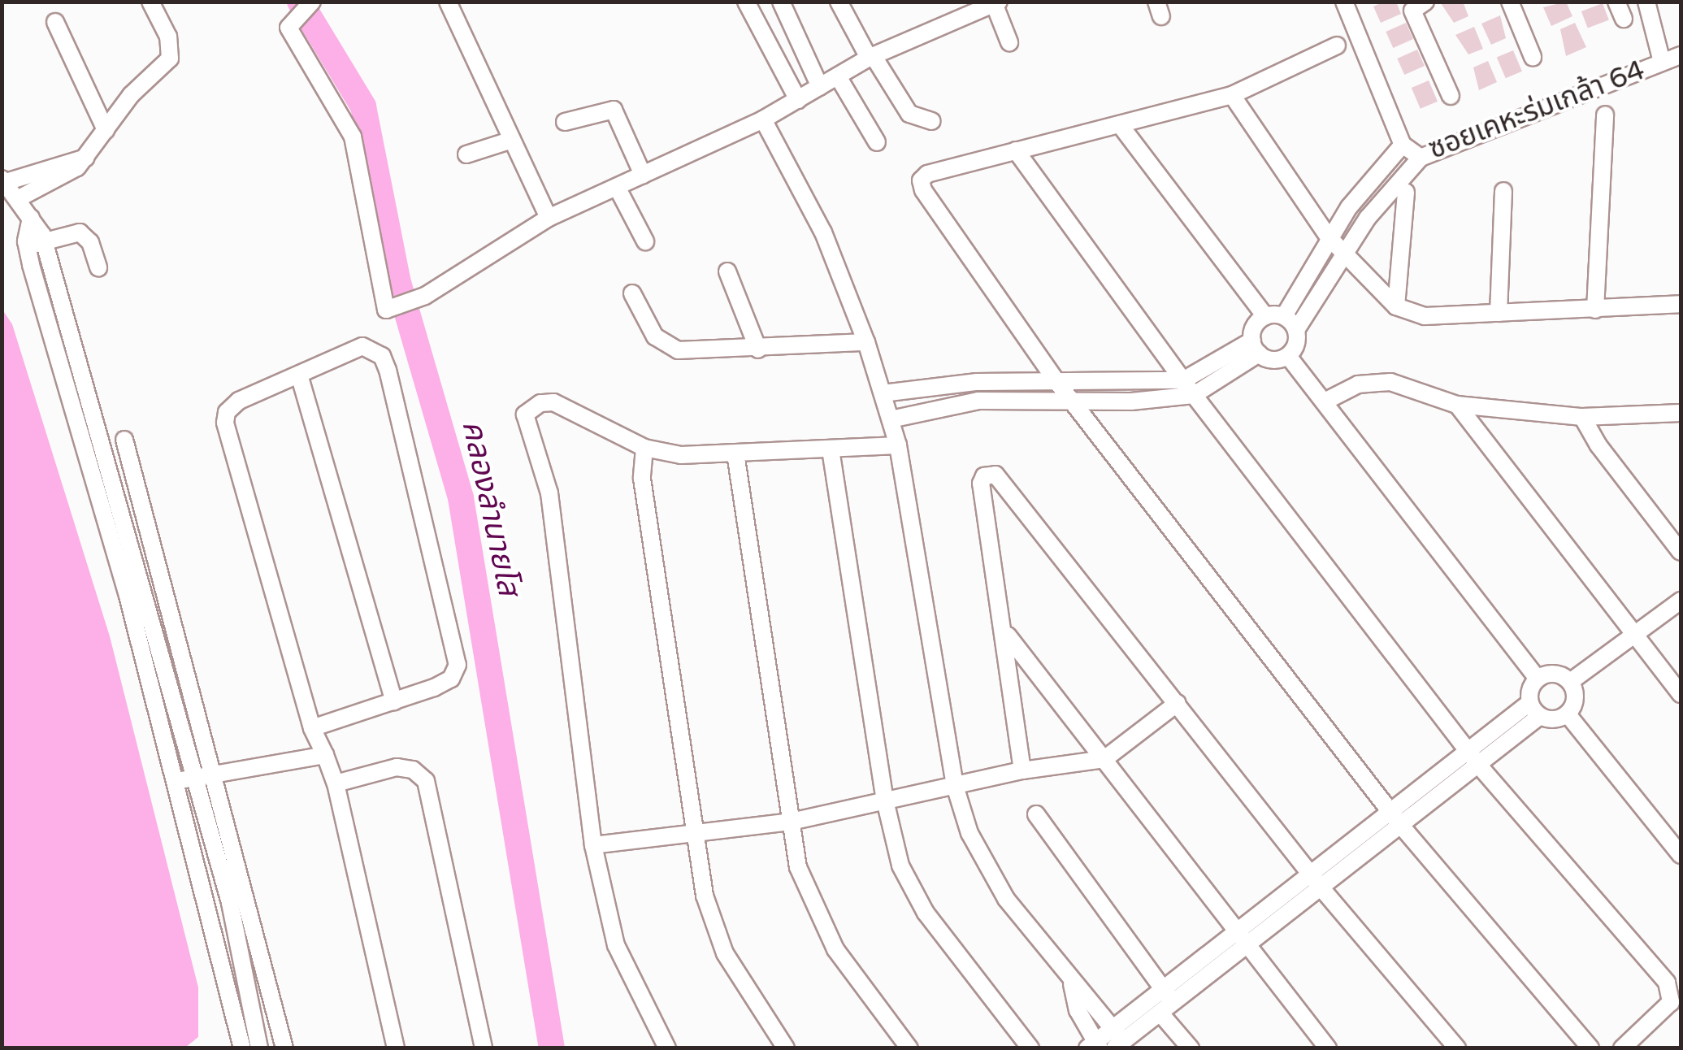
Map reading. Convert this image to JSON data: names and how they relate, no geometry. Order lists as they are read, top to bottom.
{
  "streets": {
    "street": ["ซอยเคหะร่มเกล้า 64"]
  },
  "water": ["คลองลำนายโส"]
}
